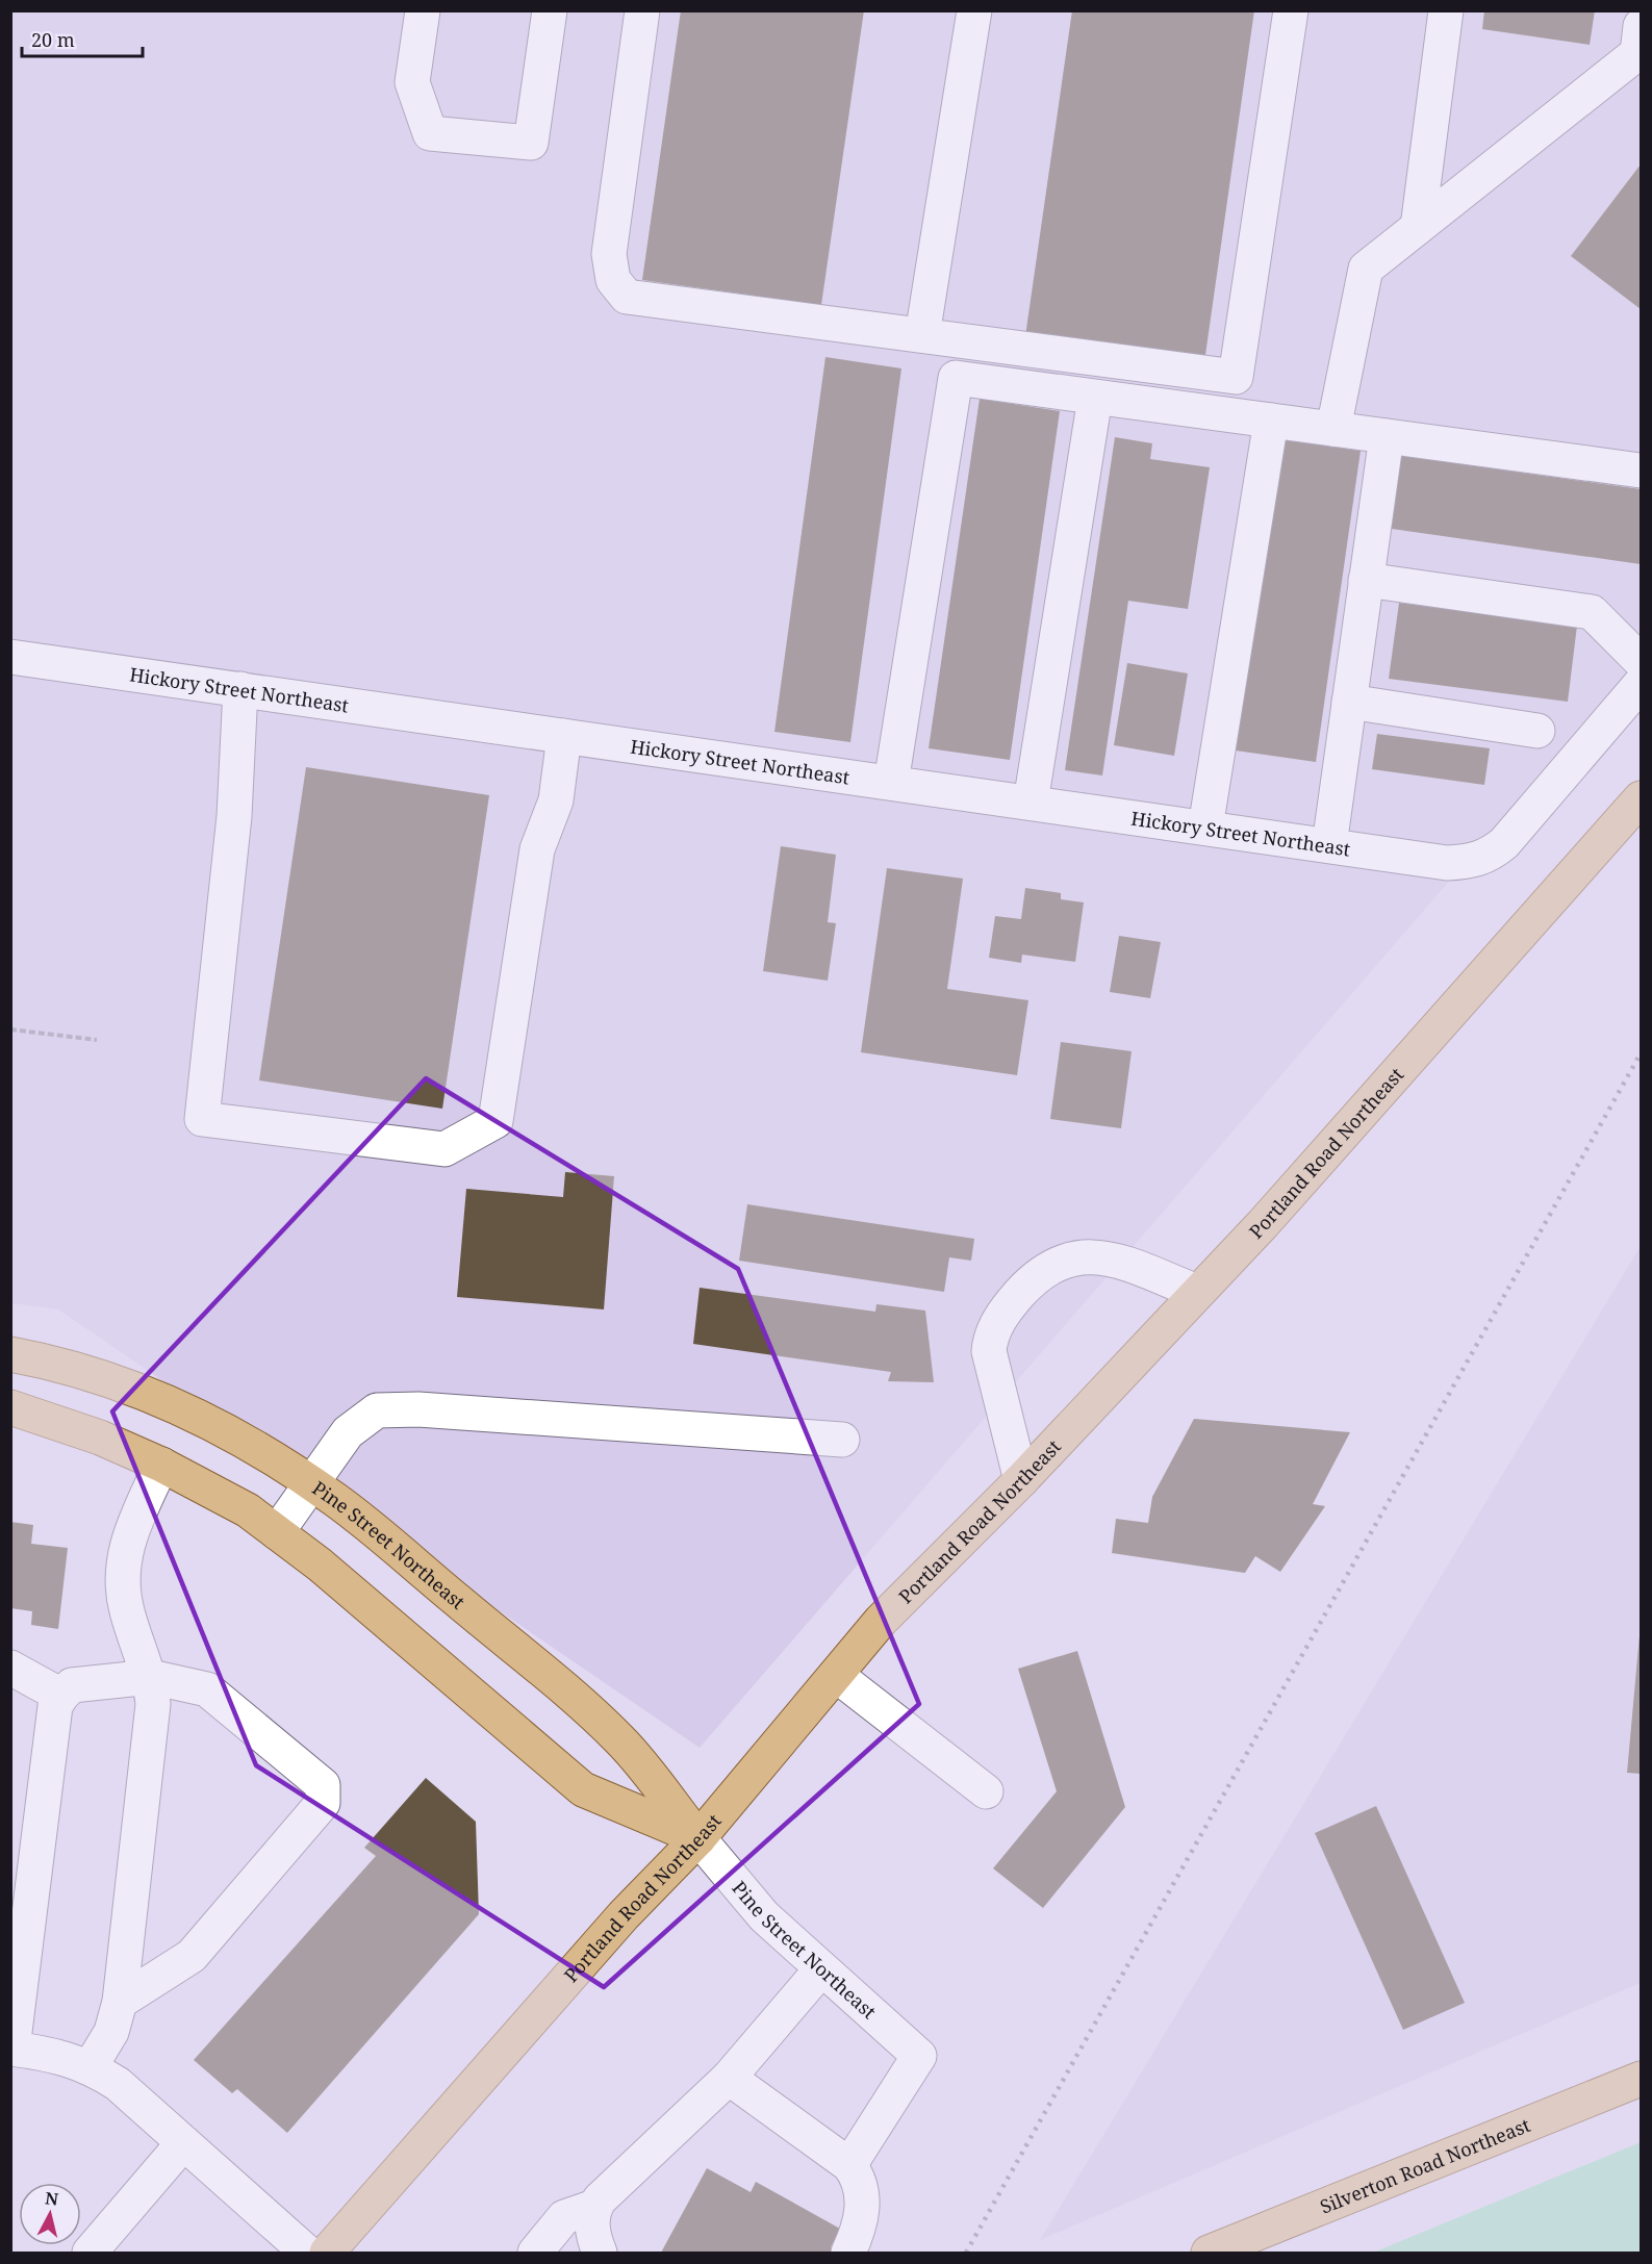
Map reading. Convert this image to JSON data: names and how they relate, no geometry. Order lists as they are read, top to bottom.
{
  "streets": {
    "main road": ["Portland Road Northeast", "Pine Street Northeast", "Silverton Road Northeast"],
    "street": ["Hickory Street Northeast"]
  },
  "crossings": [
    ["Portland Road Northeast", "Pine Street Northeast"]
  ],
  "scale_bar": "20 m",
  "north": "top"
}
